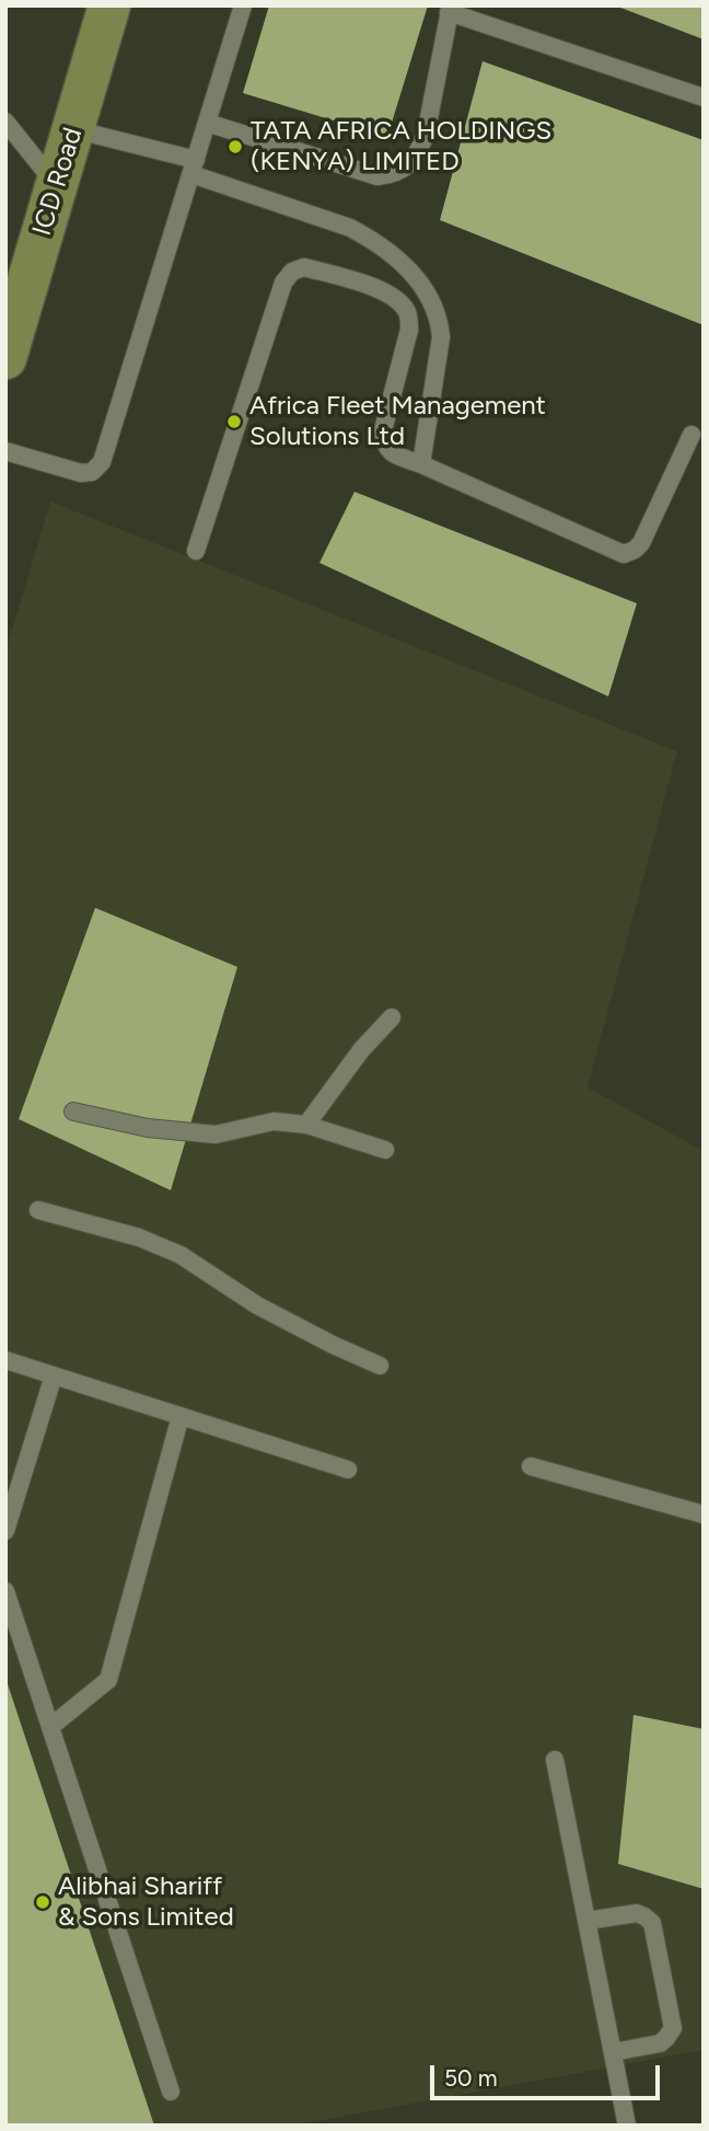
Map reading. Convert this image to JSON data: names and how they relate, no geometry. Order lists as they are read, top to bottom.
{
  "streets": {
    "main road": ["ICD Road"]
  },
  "places": ["TATA AFRICA HOLDINGS (KENYA) LIMITED", "Africa Fleet Management Solutions Ltd", "Alibhai Shariff & Sons Limited"],
  "scale_bar": "50 m"
}
